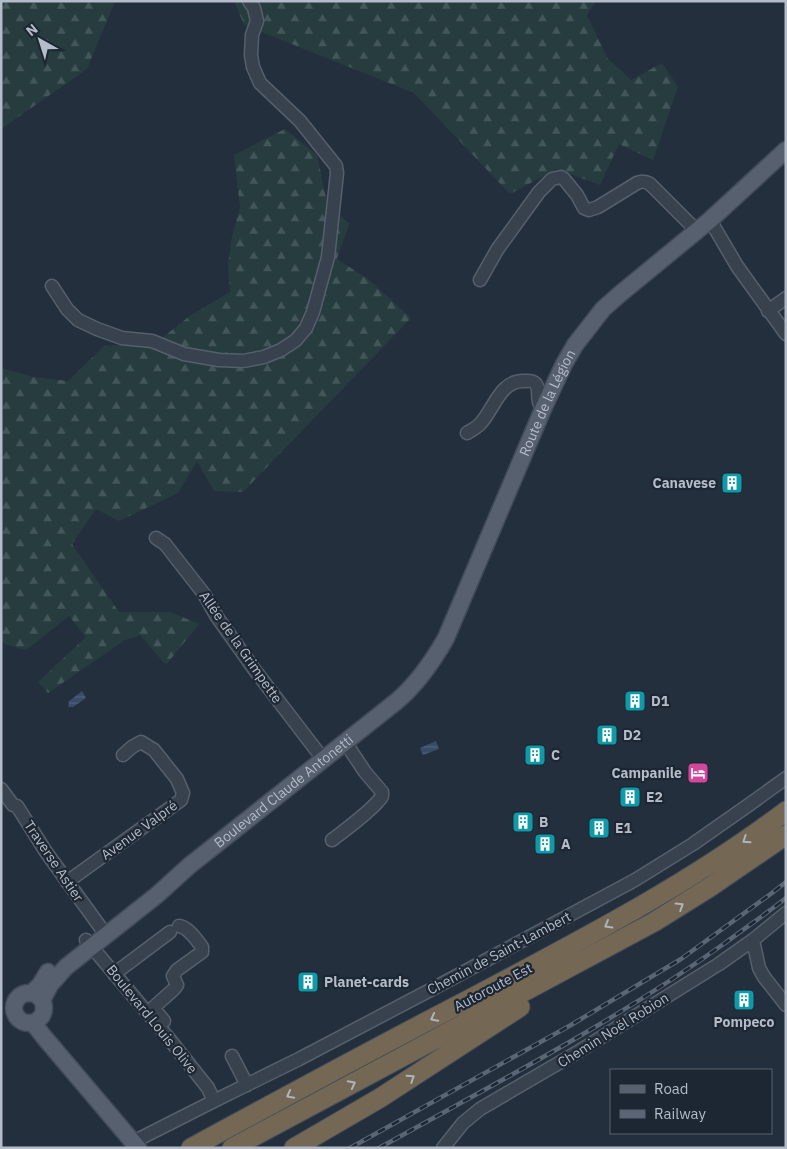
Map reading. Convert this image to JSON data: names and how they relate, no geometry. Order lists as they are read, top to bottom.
{
  "streets": {
    "highway": ["Autoroute Est"],
    "main road": ["Route de la Légion", "Boulevard Claude Antonetti"],
    "street": [
      "Allée de la Grimpette",
      "Avenue Valpré",
      "Traverse Astier",
      "Chemin de Saint-Lambert",
      "Boulevard Louis Olive",
      "Chemin Noël Robion"
    ]
  },
  "crossings": [
    ["Route de la Légion", "Boulevard Claude Antonetti"],
    ["Allée de la Grimpette", "Boulevard Claude Antonetti"],
    ["Boulevard Claude Antonetti", "Traverse Astier"],
    ["Boulevard Claude Antonetti", "Boulevard Louis Olive"],
    ["Avenue Valpré", "Traverse Astier"],
    ["Chemin de Saint-Lambert", "Boulevard Louis Olive"]
  ],
  "places": {
    "building": [
      "Canavese",
      "D1",
      "D2",
      "C",
      "E2",
      "B",
      "E1",
      "A",
      "Planet-cards",
      "Pompeco"
    ],
    "hotel": ["Campanile"]
  },
  "legend": ["Road", "Railway"],
  "north": "top left"
}
